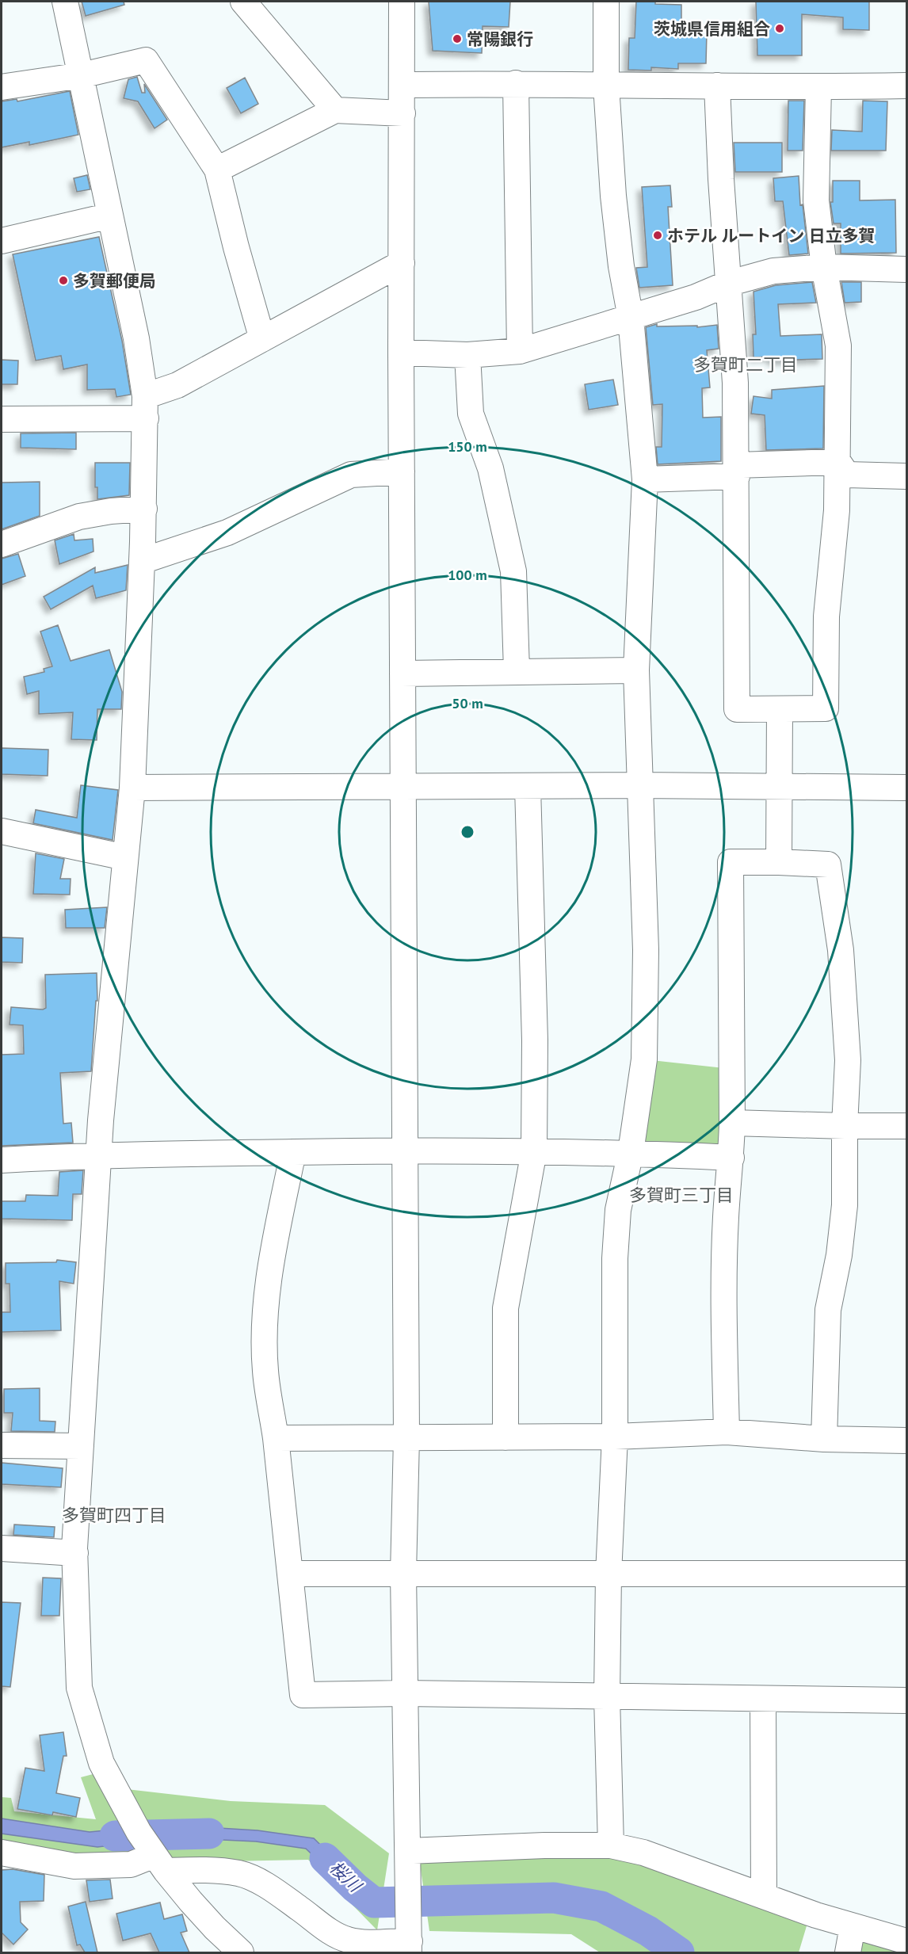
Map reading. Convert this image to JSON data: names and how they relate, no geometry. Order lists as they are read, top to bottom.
{
  "districts": ["多賀町二丁目", "多賀町三丁目", "多賀町四丁目"],
  "water": ["桜川"],
  "places": [
    "茨城県信用組合",
    "常陽銀行",
    "ホテル ルートイン 日立多賀",
    "多賀郵便局"
  ],
  "rings": ["150 m", "100 m", "50 m"]
}
